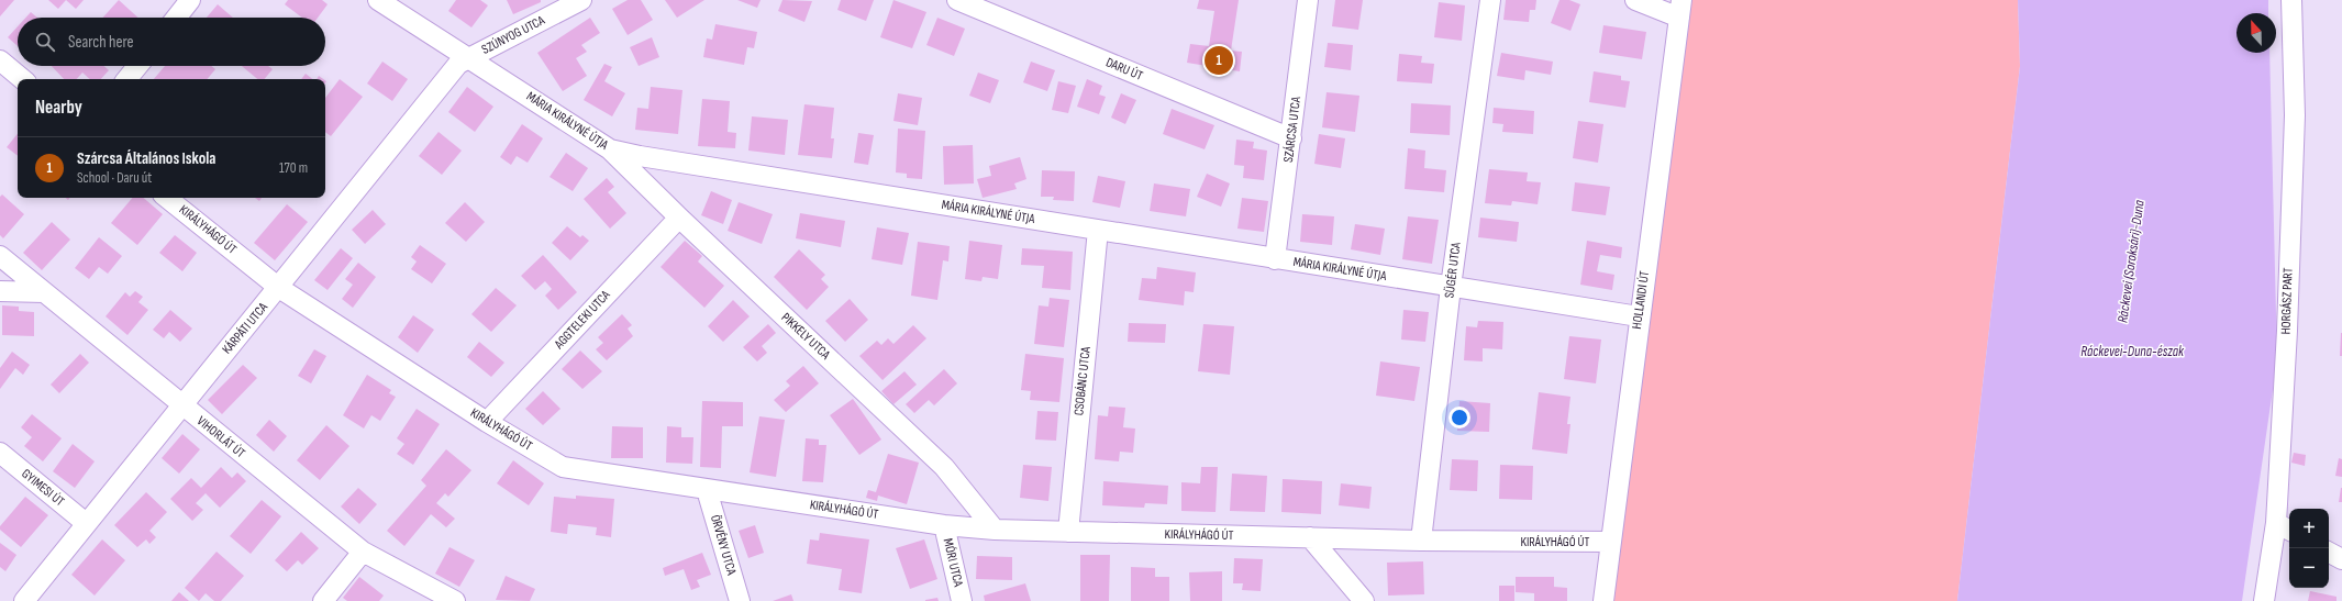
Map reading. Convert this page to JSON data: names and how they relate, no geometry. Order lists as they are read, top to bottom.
{
  "streets": {
    "street": [
      "SZÚNYOG UTCA",
      "DARU ÚT",
      "MÁRIA KIRÁLYNÉ ÚTJA",
      "SZÁRCSA UTCA",
      "KIRÁLYHÁGÓ ÚT",
      "SÜGÉR UTCA",
      "HOLLANDI ÚT",
      "HORGÁSZ PART",
      "AGGTELEKI UTCA",
      "KÁRPÁTI UTCA",
      "PIKKELY UTCA",
      "CSOBÁNC UTCA",
      "VIHORLÁT ÚT",
      "GYIMESI ÚT",
      "ÖRVÉNY UTCA",
      "MÓRI UTCA"
    ]
  },
  "crossings": [
    ["SZÚNYOG UTCA", "MÁRIA KIRÁLYNÉ ÚTJA"],
    ["SZÚNYOG UTCA", "KÁRPÁTI UTCA"],
    ["DARU ÚT", "SZÁRCSA UTCA"],
    ["MÁRIA KIRÁLYNÉ ÚTJA", "SZÁRCSA UTCA"],
    ["MÁRIA KIRÁLYNÉ ÚTJA", "SÜGÉR UTCA"],
    ["MÁRIA KIRÁLYNÉ ÚTJA", "HOLLANDI ÚT"],
    ["MÁRIA KIRÁLYNÉ ÚTJA", "KÁRPÁTI UTCA"],
    ["MÁRIA KIRÁLYNÉ ÚTJA", "PIKKELY UTCA"],
    ["MÁRIA KIRÁLYNÉ ÚTJA", "CSOBÁNC UTCA"],
    ["KIRÁLYHÁGÓ ÚT", "SÜGÉR UTCA"],
    ["KIRÁLYHÁGÓ ÚT", "HOLLANDI ÚT"],
    ["KIRÁLYHÁGÓ ÚT", "AGGTELEKI UTCA"],
    ["KIRÁLYHÁGÓ ÚT", "KÁRPÁTI UTCA"],
    ["KIRÁLYHÁGÓ ÚT", "PIKKELY UTCA"],
    ["KIRÁLYHÁGÓ ÚT", "CSOBÁNC UTCA"],
    ["KIRÁLYHÁGÓ ÚT", "ÖRVÉNY UTCA"],
    ["KIRÁLYHÁGÓ ÚT", "MÓRI UTCA"],
    ["AGGTELEKI UTCA", "PIKKELY UTCA"],
    ["KÁRPÁTI UTCA", "VIHORLÁT ÚT"],
    ["KÁRPÁTI UTCA", "GYIMESI ÚT"]
  ],
  "water": ["Ráckevei (Soroksári)-Duna", "Ráckevei-Duna-észak"],
  "north": "top",
  "page": {
    "search": "Search here",
    "pins": "1",
    "heading": "Nearby",
    "list": [
      {
        "mark": "1",
        "name": "Szárcsa Általános Iskola",
        "note": "School · Daru út",
        "value": "170 m"
      }
    ],
    "map_buttons": ["+", "−"]
  }
}
